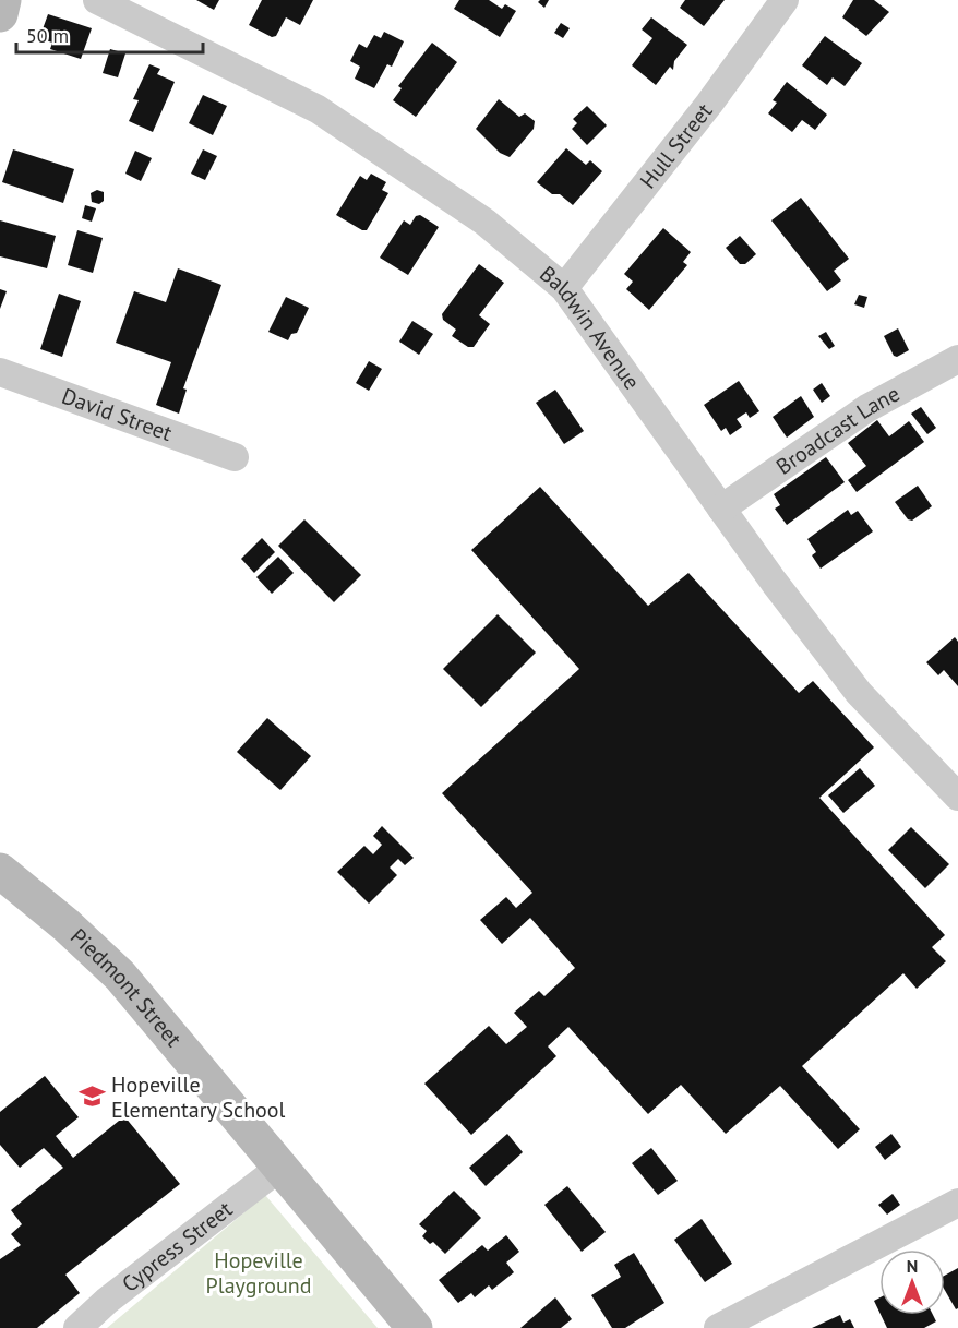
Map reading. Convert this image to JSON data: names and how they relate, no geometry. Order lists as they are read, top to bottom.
{
  "streets": {
    "street": [
      "Hull Street",
      "Baldwin Avenue",
      "David Street",
      "Broadcast Lane",
      "Piedmont Street",
      "Cypress Street"
    ]
  },
  "crossings": [
    ["Hull Street", "Baldwin Avenue"],
    ["Baldwin Avenue", "Broadcast Lane"],
    ["Piedmont Street", "Cypress Street"]
  ],
  "parks": ["Hopeville Playground"],
  "places": {
    "school or university": ["Hopeville Elementary School"]
  },
  "scale_bar": "50 m",
  "north": "top"
}
